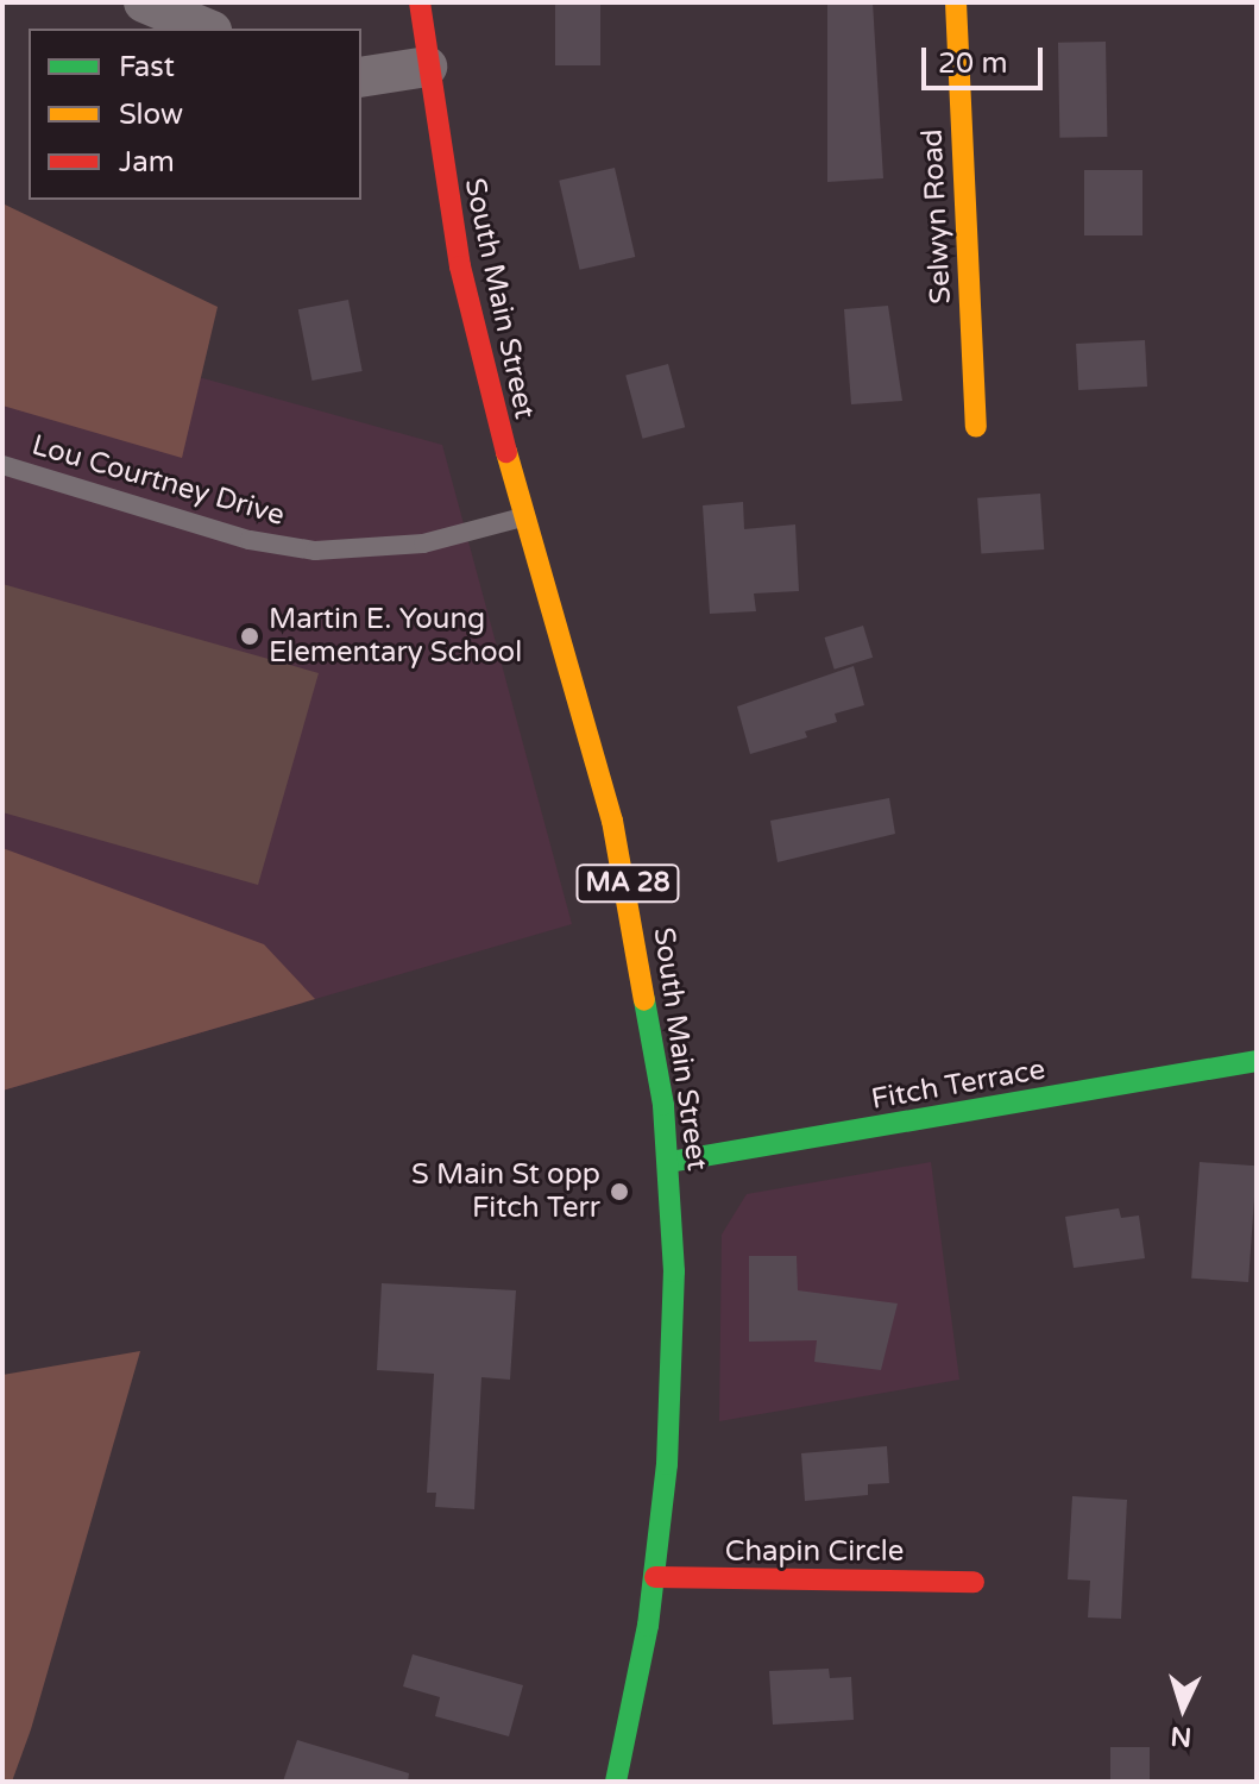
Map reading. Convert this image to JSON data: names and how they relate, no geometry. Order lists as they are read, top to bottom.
{
  "streets": {
    "main road": [
      "Selwyn Road",
      "South Main Street",
      "MA 28",
      "Fitch Terrace",
      "Chapin Circle"
    ],
    "lane": ["Lou Courtney Drive"]
  },
  "crossings": [
    ["South Main Street", "Lou Courtney Drive"],
    ["South Main Street", "Fitch Terrace"],
    ["South Main Street", "Chapin Circle"]
  ],
  "places": ["Martin E. Young Elementary School", "S Main St opp Fitch Terr"],
  "legend": ["Fast", "Slow", "Jam"],
  "scale_bar": "20 m",
  "north": "bottom"
}
